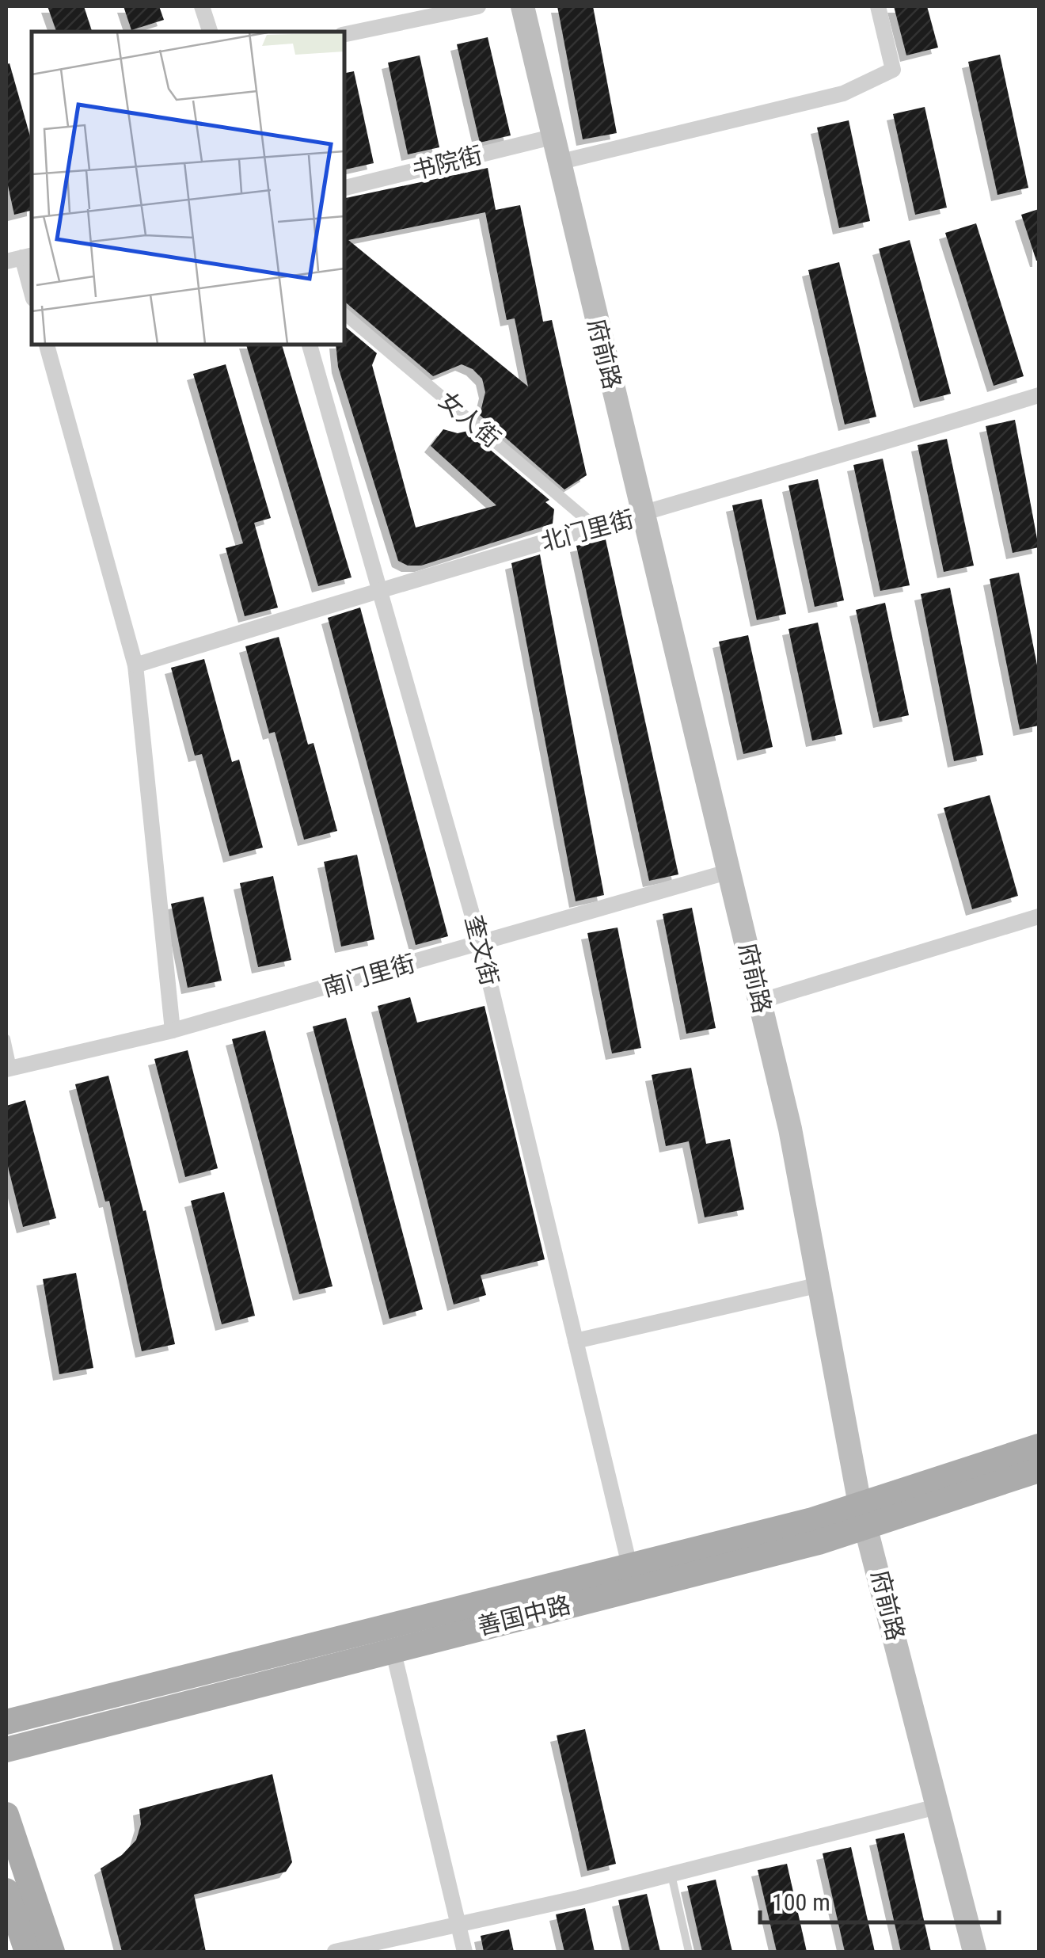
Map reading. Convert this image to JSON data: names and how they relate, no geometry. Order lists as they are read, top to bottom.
{
  "streets": {
    "main road": ["府前路", "善国中路"],
    "street": [
      "书院街",
      "女人街",
      "北门里街",
      "奎文街",
      "南门里街"
    ]
  },
  "crossings": [
    ["书院街", "府前路"],
    ["府前路", "北门里街"],
    ["府前路", "南门里街"],
    ["府前路", "善国中路"],
    ["女人街", "北门里街"],
    ["北门里街", "奎文街"],
    ["奎文街", "南门里街"],
    ["奎文街", "善国中路"]
  ],
  "scale_bar": "100 m"
}
